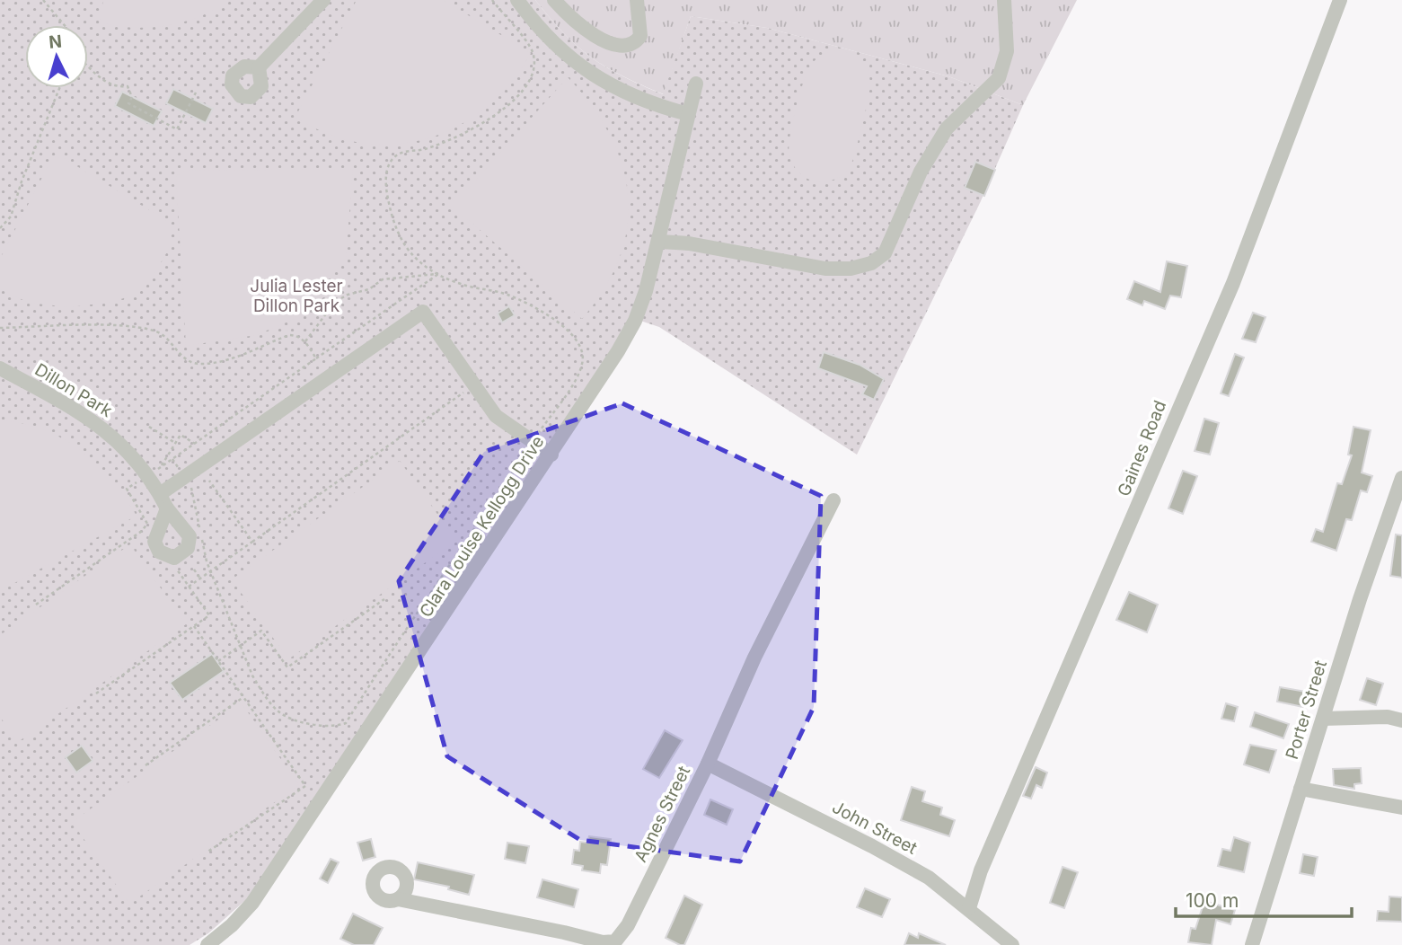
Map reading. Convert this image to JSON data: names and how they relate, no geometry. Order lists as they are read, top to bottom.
{
  "streets": {
    "street": [
      "Dillon Park",
      "Gaines Road",
      "Clara Louise Kellogg Drive",
      "Porter Street",
      "Agnes Street",
      "John Street"
    ]
  },
  "crossings": [
    ["Gaines Road", "John Street"],
    ["Agnes Street", "John Street"]
  ],
  "parks": ["Julia Lester Dillon Park"],
  "scale_bar": "100 m",
  "north": "top"
}
